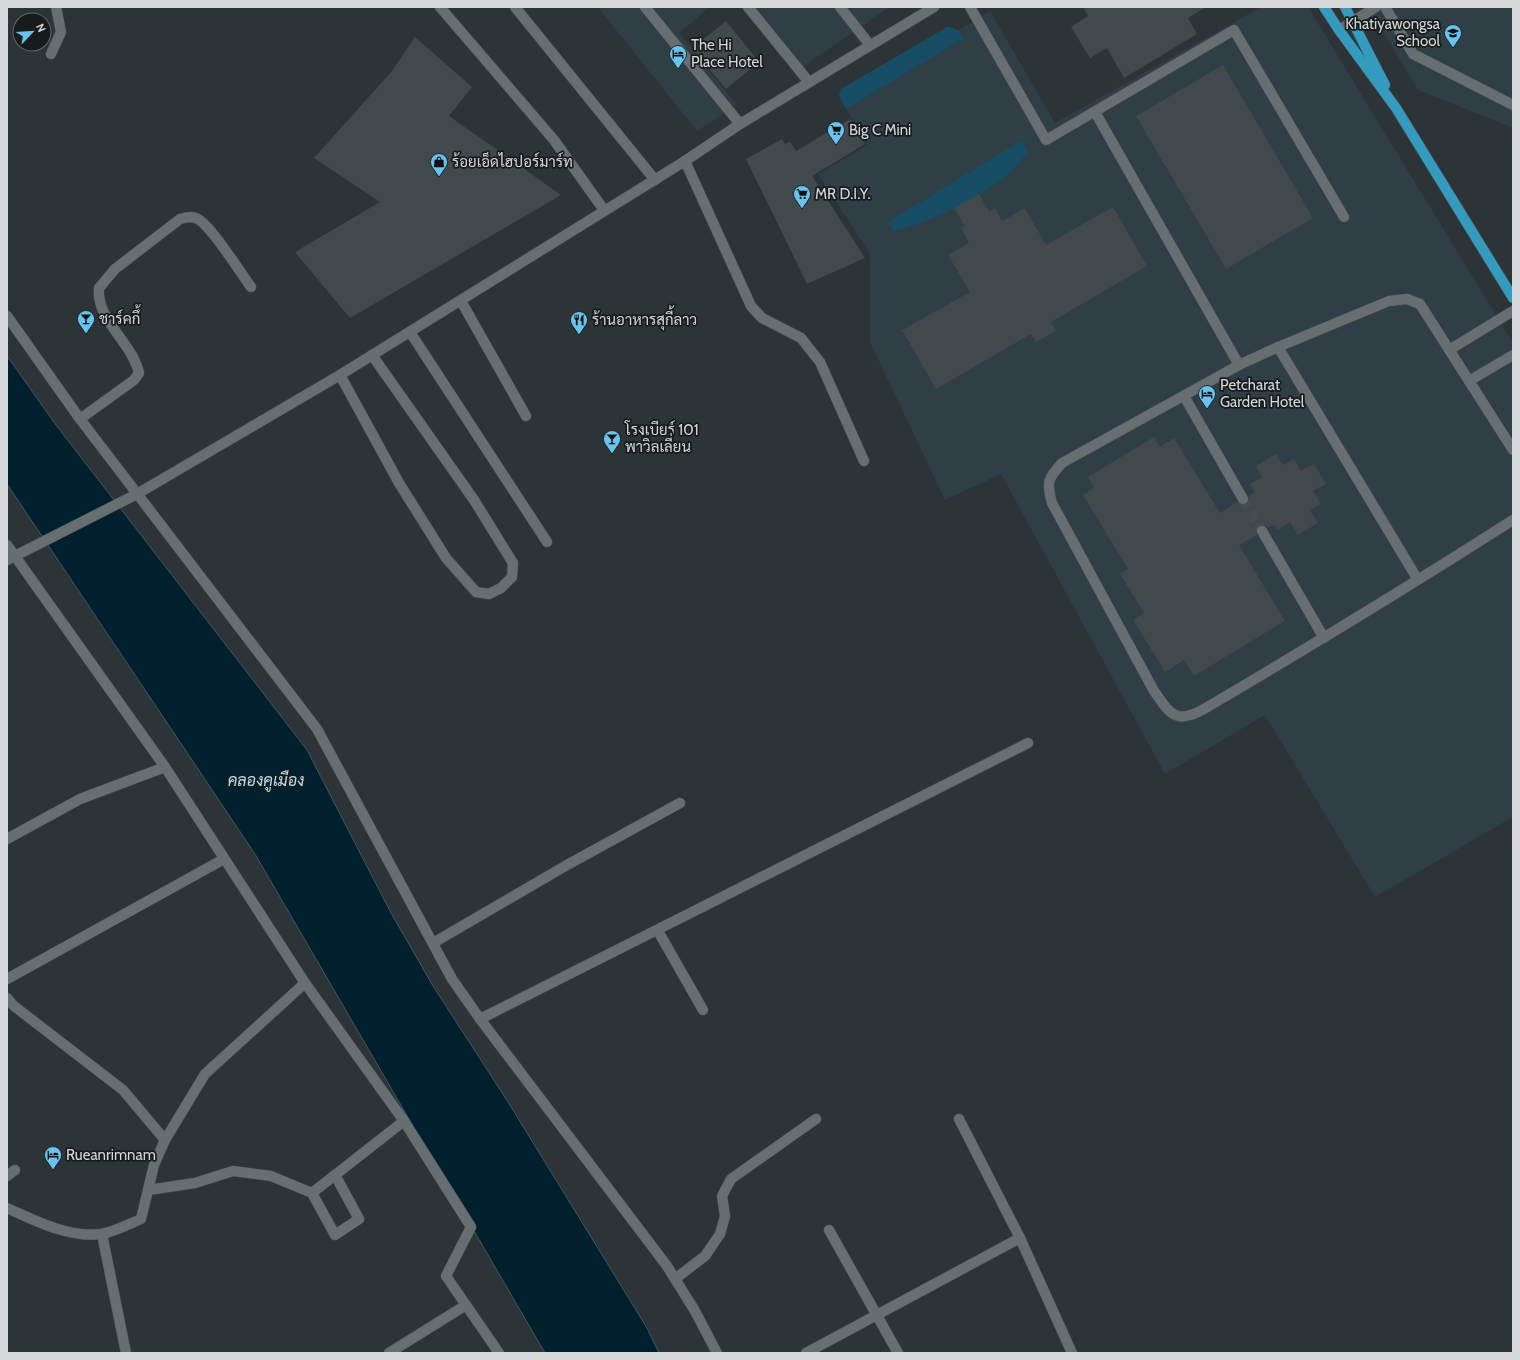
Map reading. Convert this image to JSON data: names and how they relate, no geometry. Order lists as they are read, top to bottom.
{
  "water": ["คลองคูเมือง"],
  "places": {
    "school or university": ["Khatiyawongsa School"],
    "hotel": ["The Hi Place Hotel", "Petcharat Garden Hotel", "Rueanrimnam"],
    "supermarket": ["Big C Mini", "MR D.I.Y."],
    "shop": ["ร้อยเอ็ดไฮปอร์มาร์ท"],
    "bar": ["ชาร์คกึ้", "โรงเบียร์ 101 พาวิลเลี่ยน"],
    "restaurant": ["ร้านอาหารสุกี้ลาว"]
  },
  "north": "top right"
}
